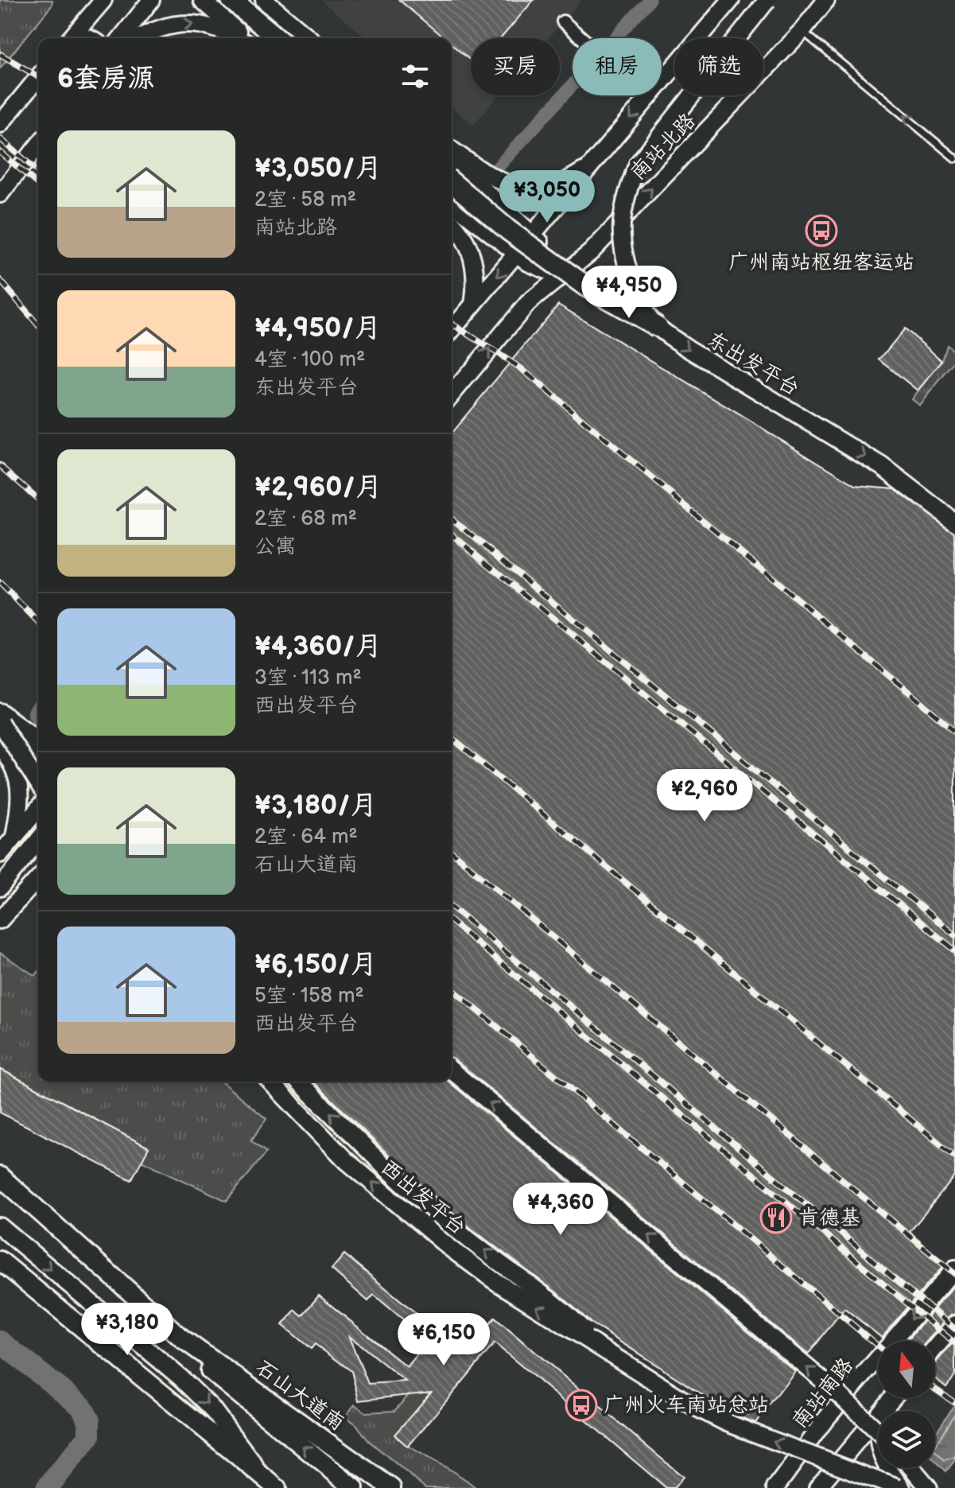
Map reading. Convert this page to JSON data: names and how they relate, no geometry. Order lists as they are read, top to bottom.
{
  "streets": {
    "main road": ["石山大道南"],
    "street": [
      "南站北路",
      "东出发平台",
      "西出发平台",
      "南站南路"
    ]
  },
  "one_way": ["东出发平台"],
  "places": {
    "bus stop": ["广州南站枢纽客运站", "广州火车南站总站"],
    "restaurant": ["肯德基"]
  },
  "north": "top",
  "page": {
    "chip": ["买房", "租房", "筛选"],
    "heading": "6套房源",
    "list": [
      {
        "name": "¥3,050/月",
        "note": "2室 · 58 m² · 南站北路"
      },
      {
        "name": "¥4,950/月",
        "note": "4室 · 100 m² · 东出发平台"
      },
      {
        "name": "¥2,960/月",
        "note": "2室 · 68 m² · 公寓"
      },
      {
        "name": "¥4,360/月",
        "note": "3室 · 113 m² · 西出发平台"
      },
      {
        "name": "¥3,180/月",
        "note": "2室 · 64 m² · 石山大道南"
      },
      {
        "name": "¥6,150/月",
        "note": "5室 · 158 m² · 西出发平台"
      }
    ],
    "price": [
      "¥3,050",
      "¥4,950",
      "¥2,960",
      "¥4,360",
      "¥3,180",
      "¥6,150"
    ]
  }
}
